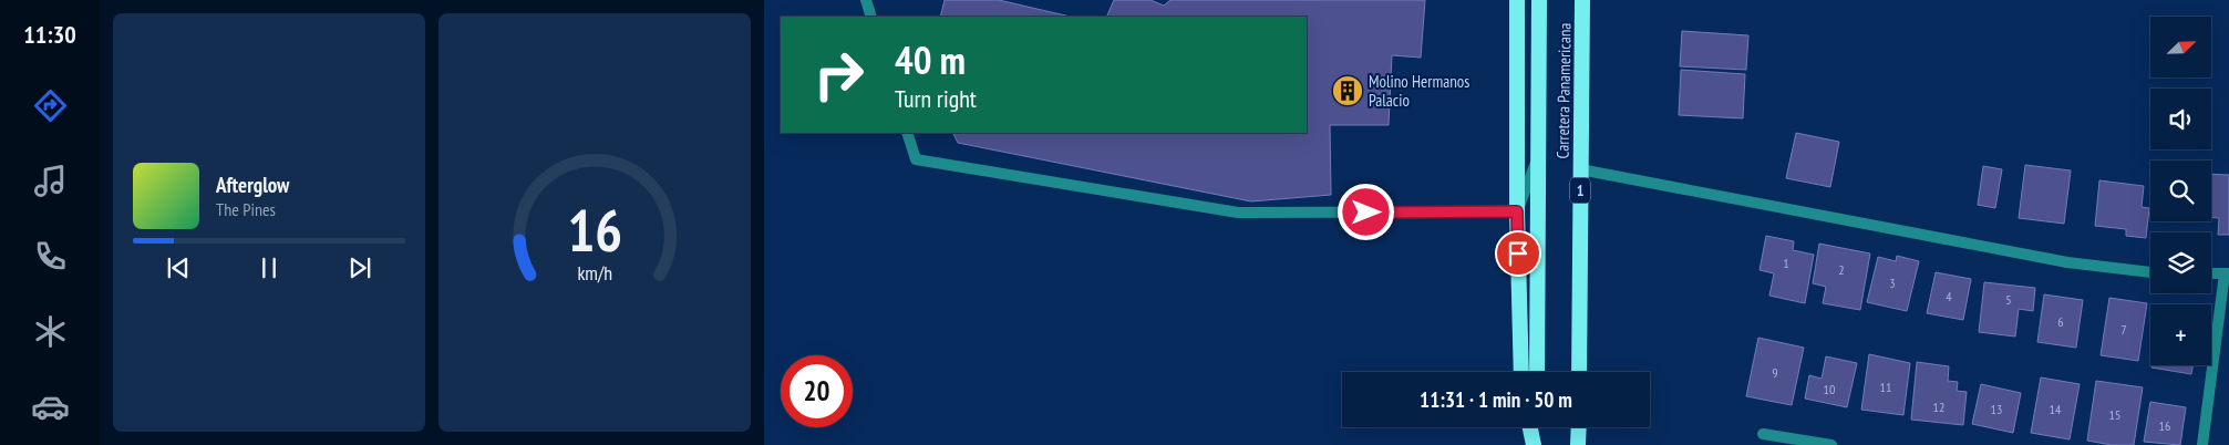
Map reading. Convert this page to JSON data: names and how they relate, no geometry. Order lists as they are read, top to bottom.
{
  "streets": {
    "highway": ["Carretera Panamericana", "1"]
  },
  "places": {
    "building": ["Molino Hermanos Palacio"]
  },
  "house_numbers": [
    "1",
    "2",
    "3",
    "4",
    "5",
    "6",
    "7",
    "9",
    "11",
    "10",
    "12",
    "13",
    "14",
    "15",
    "16"
  ],
  "north": "top right",
  "page": {
    "tabs": "11:30",
    "map_buttons": "+",
    "turn": ["40 m", "Turn right"],
    "song": ["Afterglow", "The Pines"],
    "limit": "20",
    "trip": "11:31 · 1 min · 50 m",
    "gauge": ["16", "km/h"]
  }
}
